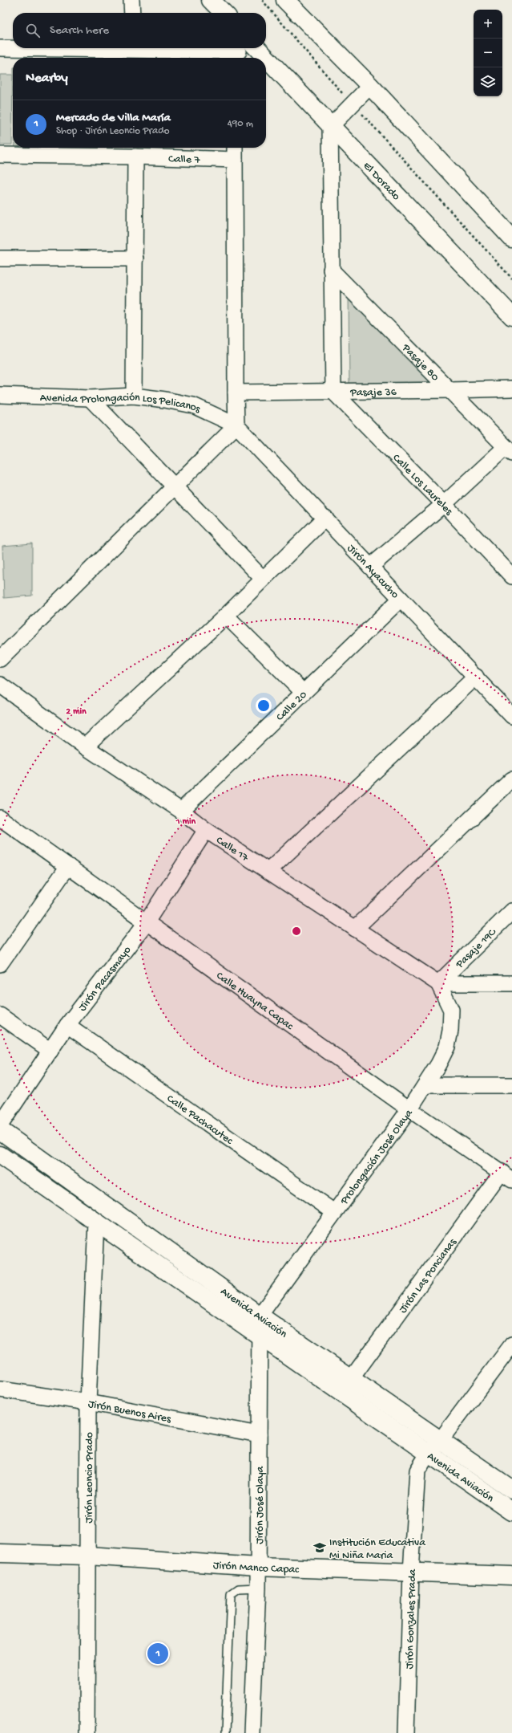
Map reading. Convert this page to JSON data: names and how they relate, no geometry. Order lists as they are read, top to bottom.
{
  "streets": {
    "main road": ["El Dorado", "Avenida Aviación", "Jirón Manco Capac"],
    "street": [
      "Calle 7",
      "Pasaje 80",
      "Pasaje 36",
      "Avenida Prolongación Los Pelicanos",
      "Calle Los Laureles",
      "Jirón Ayacucho",
      "Calle 20",
      "Calle 17",
      "Pasaje 19C",
      "Jirón Pacasmayo",
      "Calle Huayna Capac",
      "Calle Pachacutec",
      "Prolongación José Olaya",
      "Jirón Las Poncianas",
      "Jirón Buenos Aires",
      "Jirón Leoncio Prado",
      "Jirón José Olaya",
      "Jirón Gonzales Prada"
    ]
  },
  "crossings": [
    ["Pasaje 80", "Pasaje 36"],
    ["Pasaje 36", "Calle Los Laureles"],
    ["Avenida Prolongación Los Pelicanos", "Jirón Ayacucho"],
    ["Jirón Ayacucho", "Calle 20"],
    ["Calle 20", "Calle 17"],
    ["Calle 17", "Pasaje 19C"],
    ["Calle 17", "Jirón Pacasmayo"],
    ["Calle 17", "Prolongación José Olaya"],
    ["Pasaje 19C", "Prolongación José Olaya"],
    ["Jirón Pacasmayo", "Calle Huayna Capac"],
    ["Jirón Pacasmayo", "Calle Pachacutec"],
    ["Calle Huayna Capac", "Prolongación José Olaya"],
    ["Calle Huayna Capac", "Jirón Las Poncianas"],
    ["Calle Pachacutec", "Prolongación José Olaya"],
    ["Prolongación José Olaya", "Avenida Aviación"],
    ["Prolongación José Olaya", "Jirón José Olaya"],
    ["Jirón Las Poncianas", "Avenida Aviación"],
    ["Avenida Aviación", "Jirón Leoncio Prado"],
    ["Avenida Aviación", "Jirón José Olaya"],
    ["Avenida Aviación", "Jirón Gonzales Prada"],
    ["Jirón Buenos Aires", "Jirón Leoncio Prado"],
    ["Jirón Buenos Aires", "Jirón José Olaya"],
    ["Jirón Leoncio Prado", "Jirón Manco Capac"],
    ["Jirón José Olaya", "Jirón Manco Capac"],
    ["Jirón Manco Capac", "Jirón Gonzales Prada"]
  ],
  "places": {
    "school or university": ["Institución Educativa Mi Niña Maria"]
  },
  "page": {
    "map_buttons": ["+", "−"],
    "search": "Search here",
    "heading": "Nearby",
    "list": [
      {
        "mark": "1",
        "name": "Mercado de Villa María",
        "note": "Shop · Jirón Leoncio Prado",
        "value": "490 m"
      }
    ],
    "pins": "1"
  },
  "rings": ["2 min", "1 min"]
}
